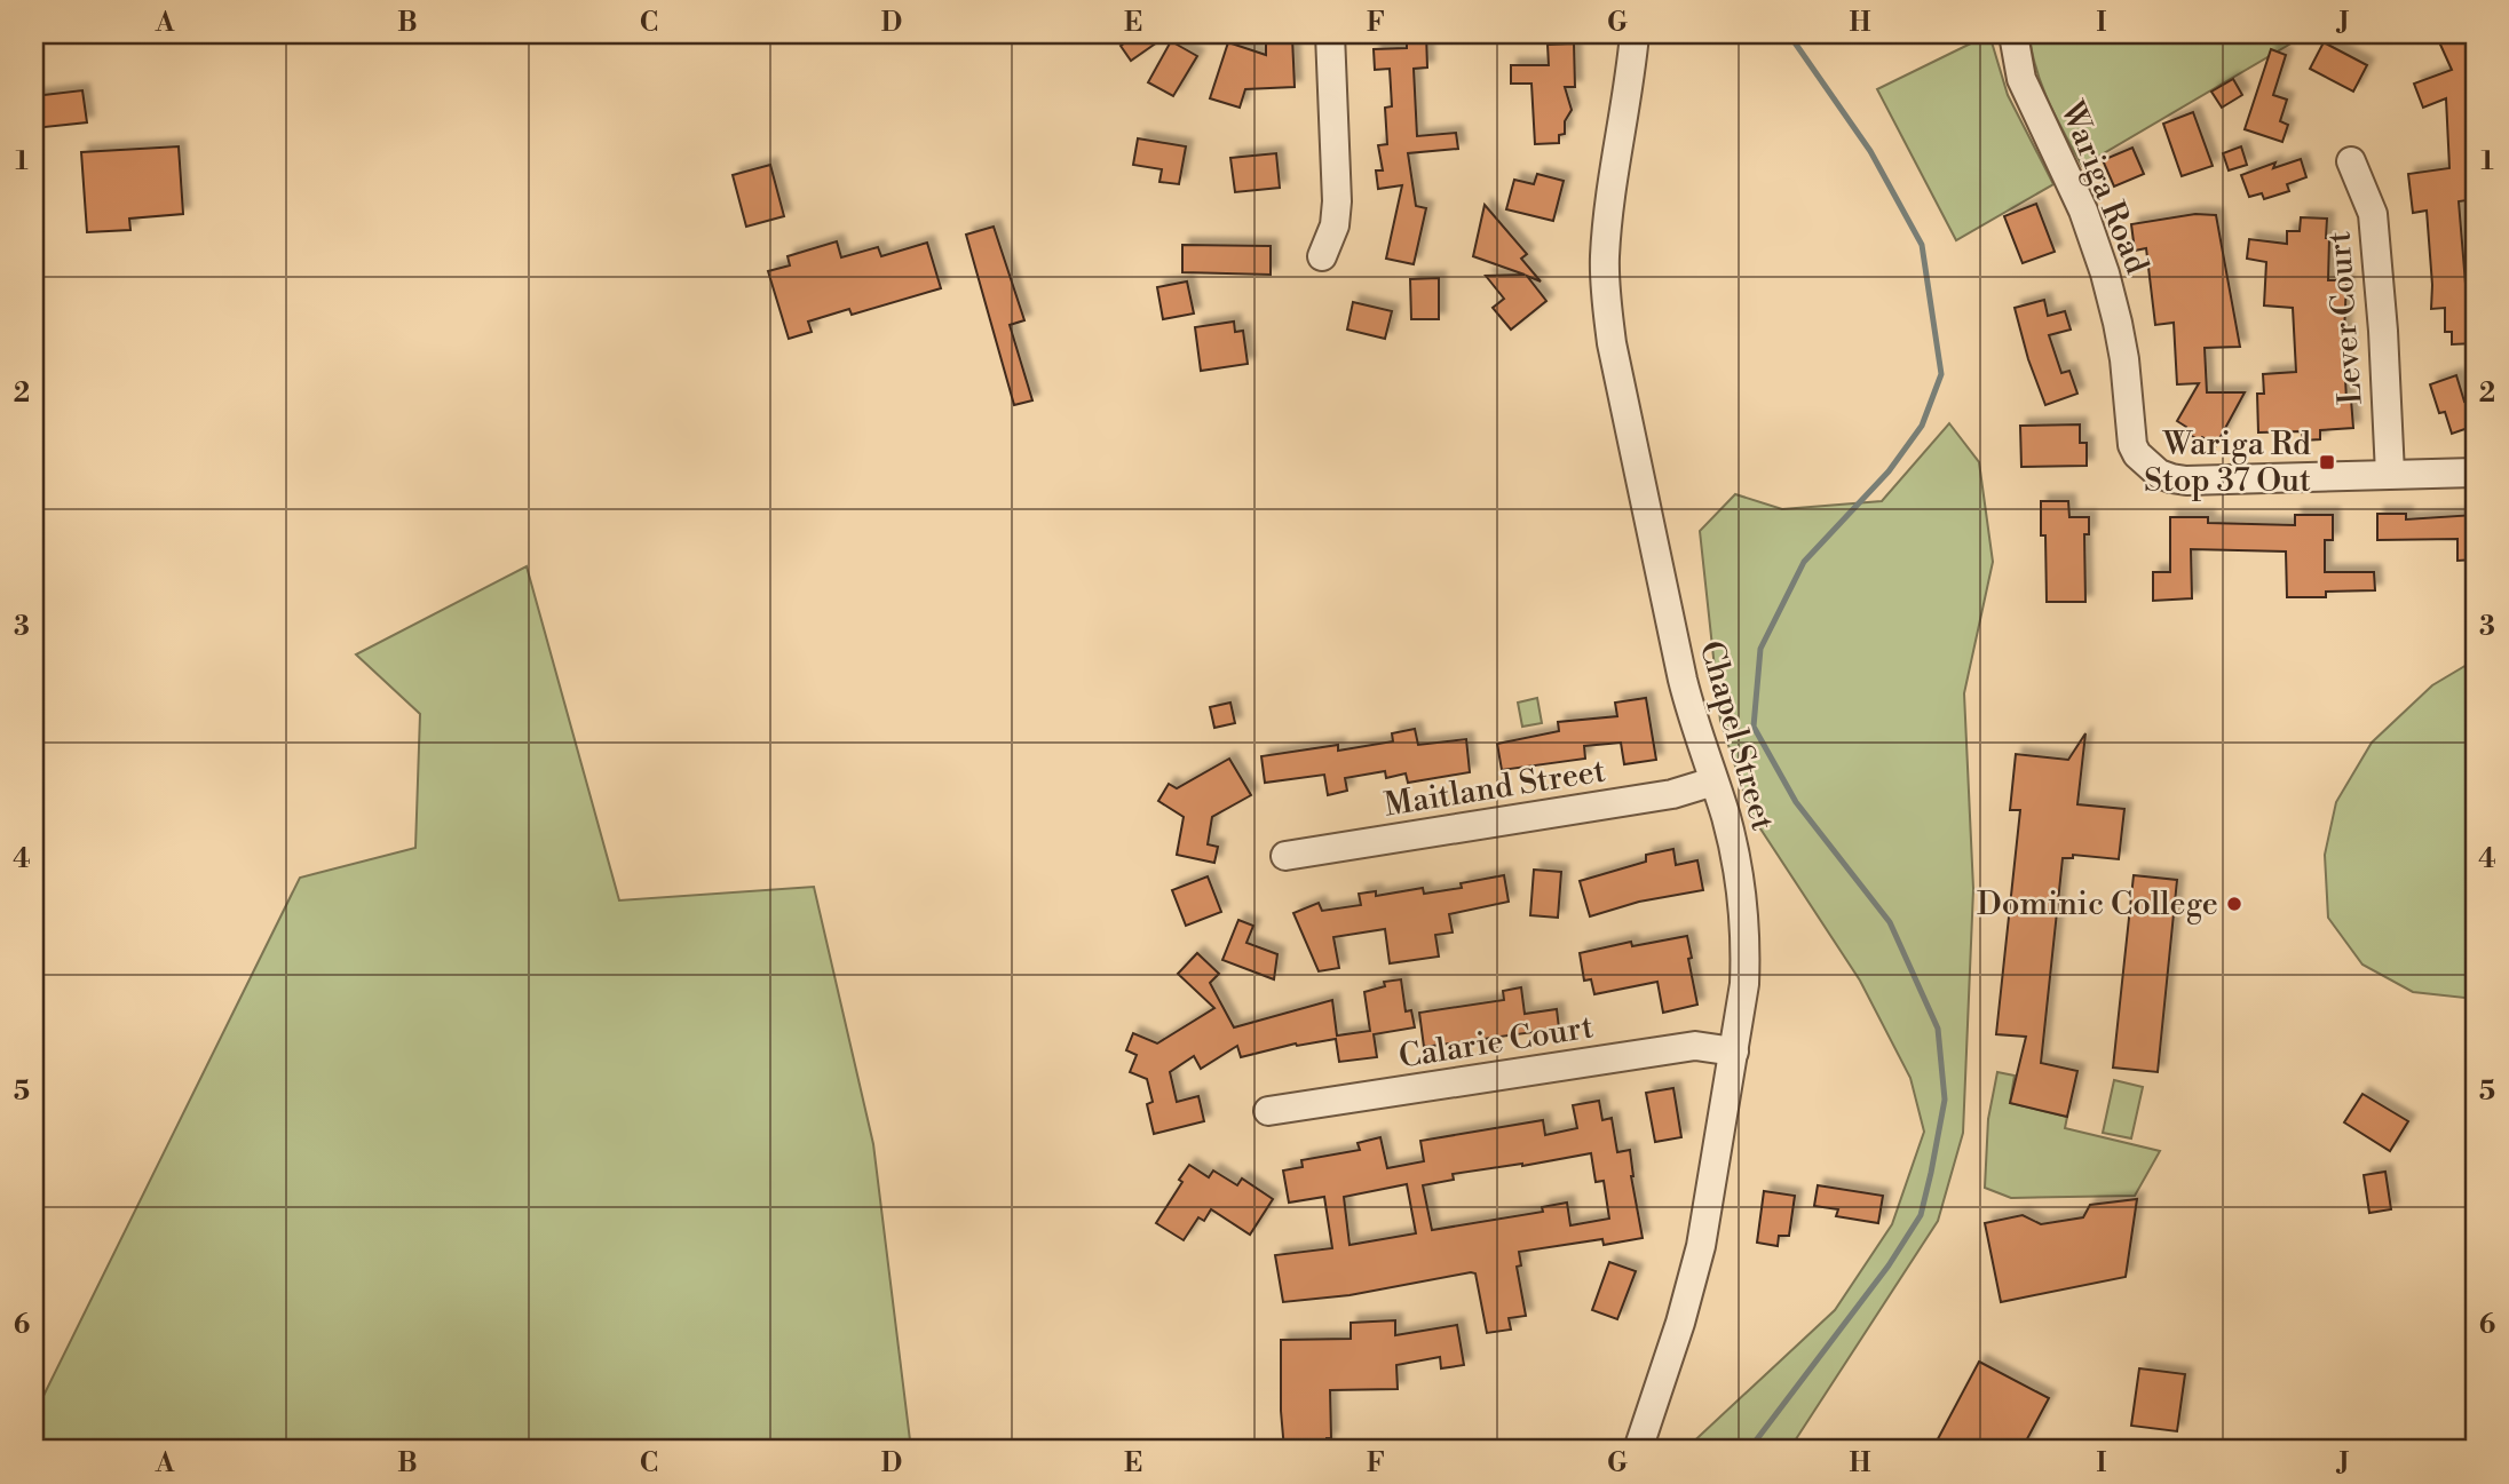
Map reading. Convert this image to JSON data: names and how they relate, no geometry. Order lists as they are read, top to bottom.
{
  "streets": {
    "street": [
      "Wariga Road",
      "Lever Court",
      "Chapel Street",
      "Maitland Street",
      "Calarie Court"
    ]
  },
  "crossings": [
    ["Wariga Road", "Lever Court"],
    ["Chapel Street", "Maitland Street"],
    ["Chapel Street", "Calarie Court"]
  ],
  "places": {
    "transit": ["Wariga Rd Stop 37 Out"],
    "other": ["Dominic College"]
  },
  "grid": {
    "columns": [
      "A",
      "B",
      "C",
      "D",
      "E",
      "F",
      "G",
      "H",
      "I",
      "J"
    ],
    "rows": [
      "1",
      "2",
      "3",
      "4",
      "5",
      "6"
    ]
  }
}
